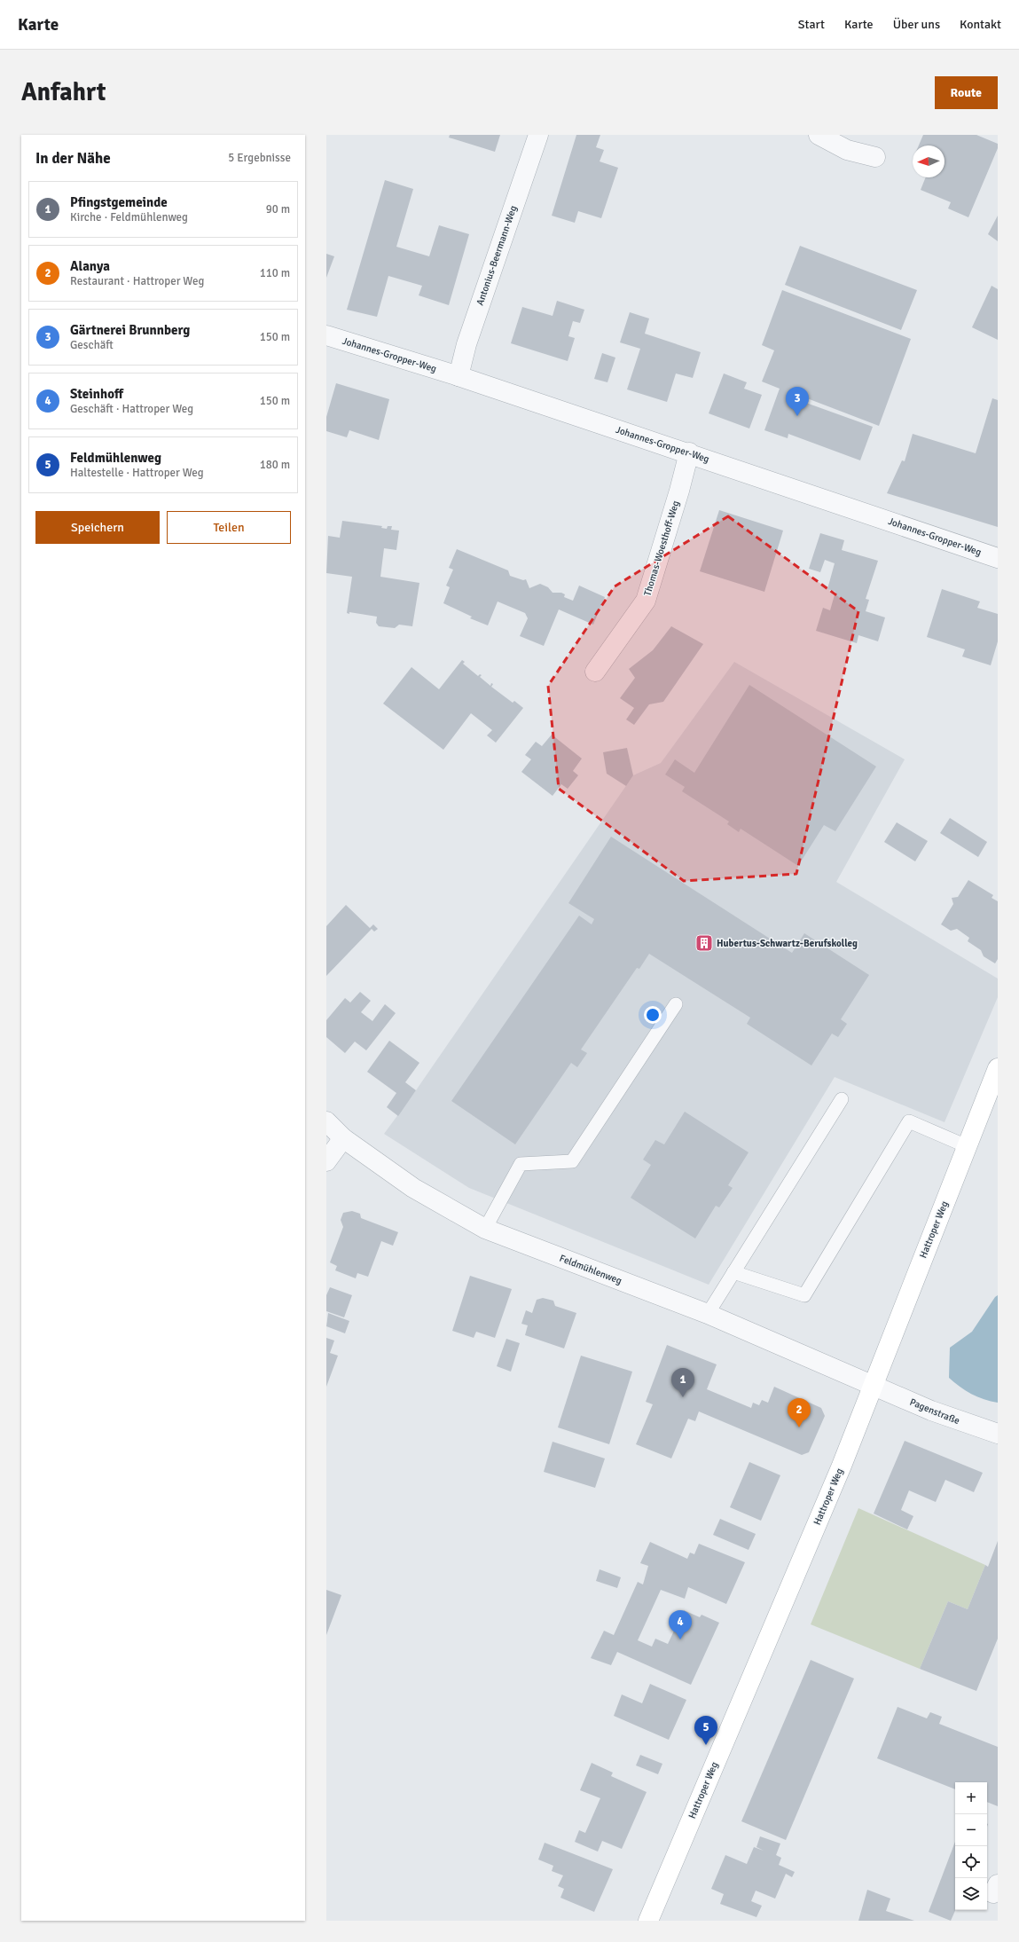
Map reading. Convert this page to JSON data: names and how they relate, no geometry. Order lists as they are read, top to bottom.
{
  "streets": {
    "street": [
      "Antonius-Beermann-Weg",
      "Johannes-Gropper-Weg",
      "Thomas-Woesthoff-Weg",
      "Hattroper Weg",
      "Feldmühlenweg",
      "Pagenstraße"
    ]
  },
  "crossings": [
    ["Antonius-Beermann-Weg", "Johannes-Gropper-Weg"],
    ["Johannes-Gropper-Weg", "Thomas-Woesthoff-Weg"],
    ["Hattroper Weg", "Feldmühlenweg"],
    ["Hattroper Weg", "Pagenstraße"],
    ["Feldmühlenweg", "Pagenstraße"]
  ],
  "places": {
    "building": ["Hubertus-Schwartz-Berufskolleg"]
  },
  "north": "left",
  "page": {
    "header": "Karte",
    "nav": [
      "Start",
      "Karte",
      "Über uns",
      "Kontakt"
    ],
    "buttons": [
      "Route",
      ["Speichern", "Teilen"]
    ],
    "title": "Anfahrt",
    "heading": ["In der Nähe", "5 Ergebnisse"],
    "list": [
      {
        "mark": "1",
        "name": "Pfingstgemeinde",
        "note": "Kirche · Feldmühlenweg",
        "value": "90 m"
      },
      {
        "mark": "2",
        "name": "Alanya",
        "note": "Restaurant · Hattroper Weg",
        "value": "110 m"
      },
      {
        "mark": "3",
        "name": "Gärtnerei Brunnberg",
        "note": "Geschäft",
        "value": "150 m"
      },
      {
        "mark": "4",
        "name": "Steinhoff",
        "note": "Geschäft · Hattroper Weg",
        "value": "150 m"
      },
      {
        "mark": "5",
        "name": "Feldmühlenweg",
        "note": "Haltestelle · Hattroper Weg",
        "value": "180 m"
      }
    ],
    "pins": [
      "3",
      "1",
      "2",
      "4",
      "5"
    ],
    "map_buttons": ["+", "−"]
  }
}
